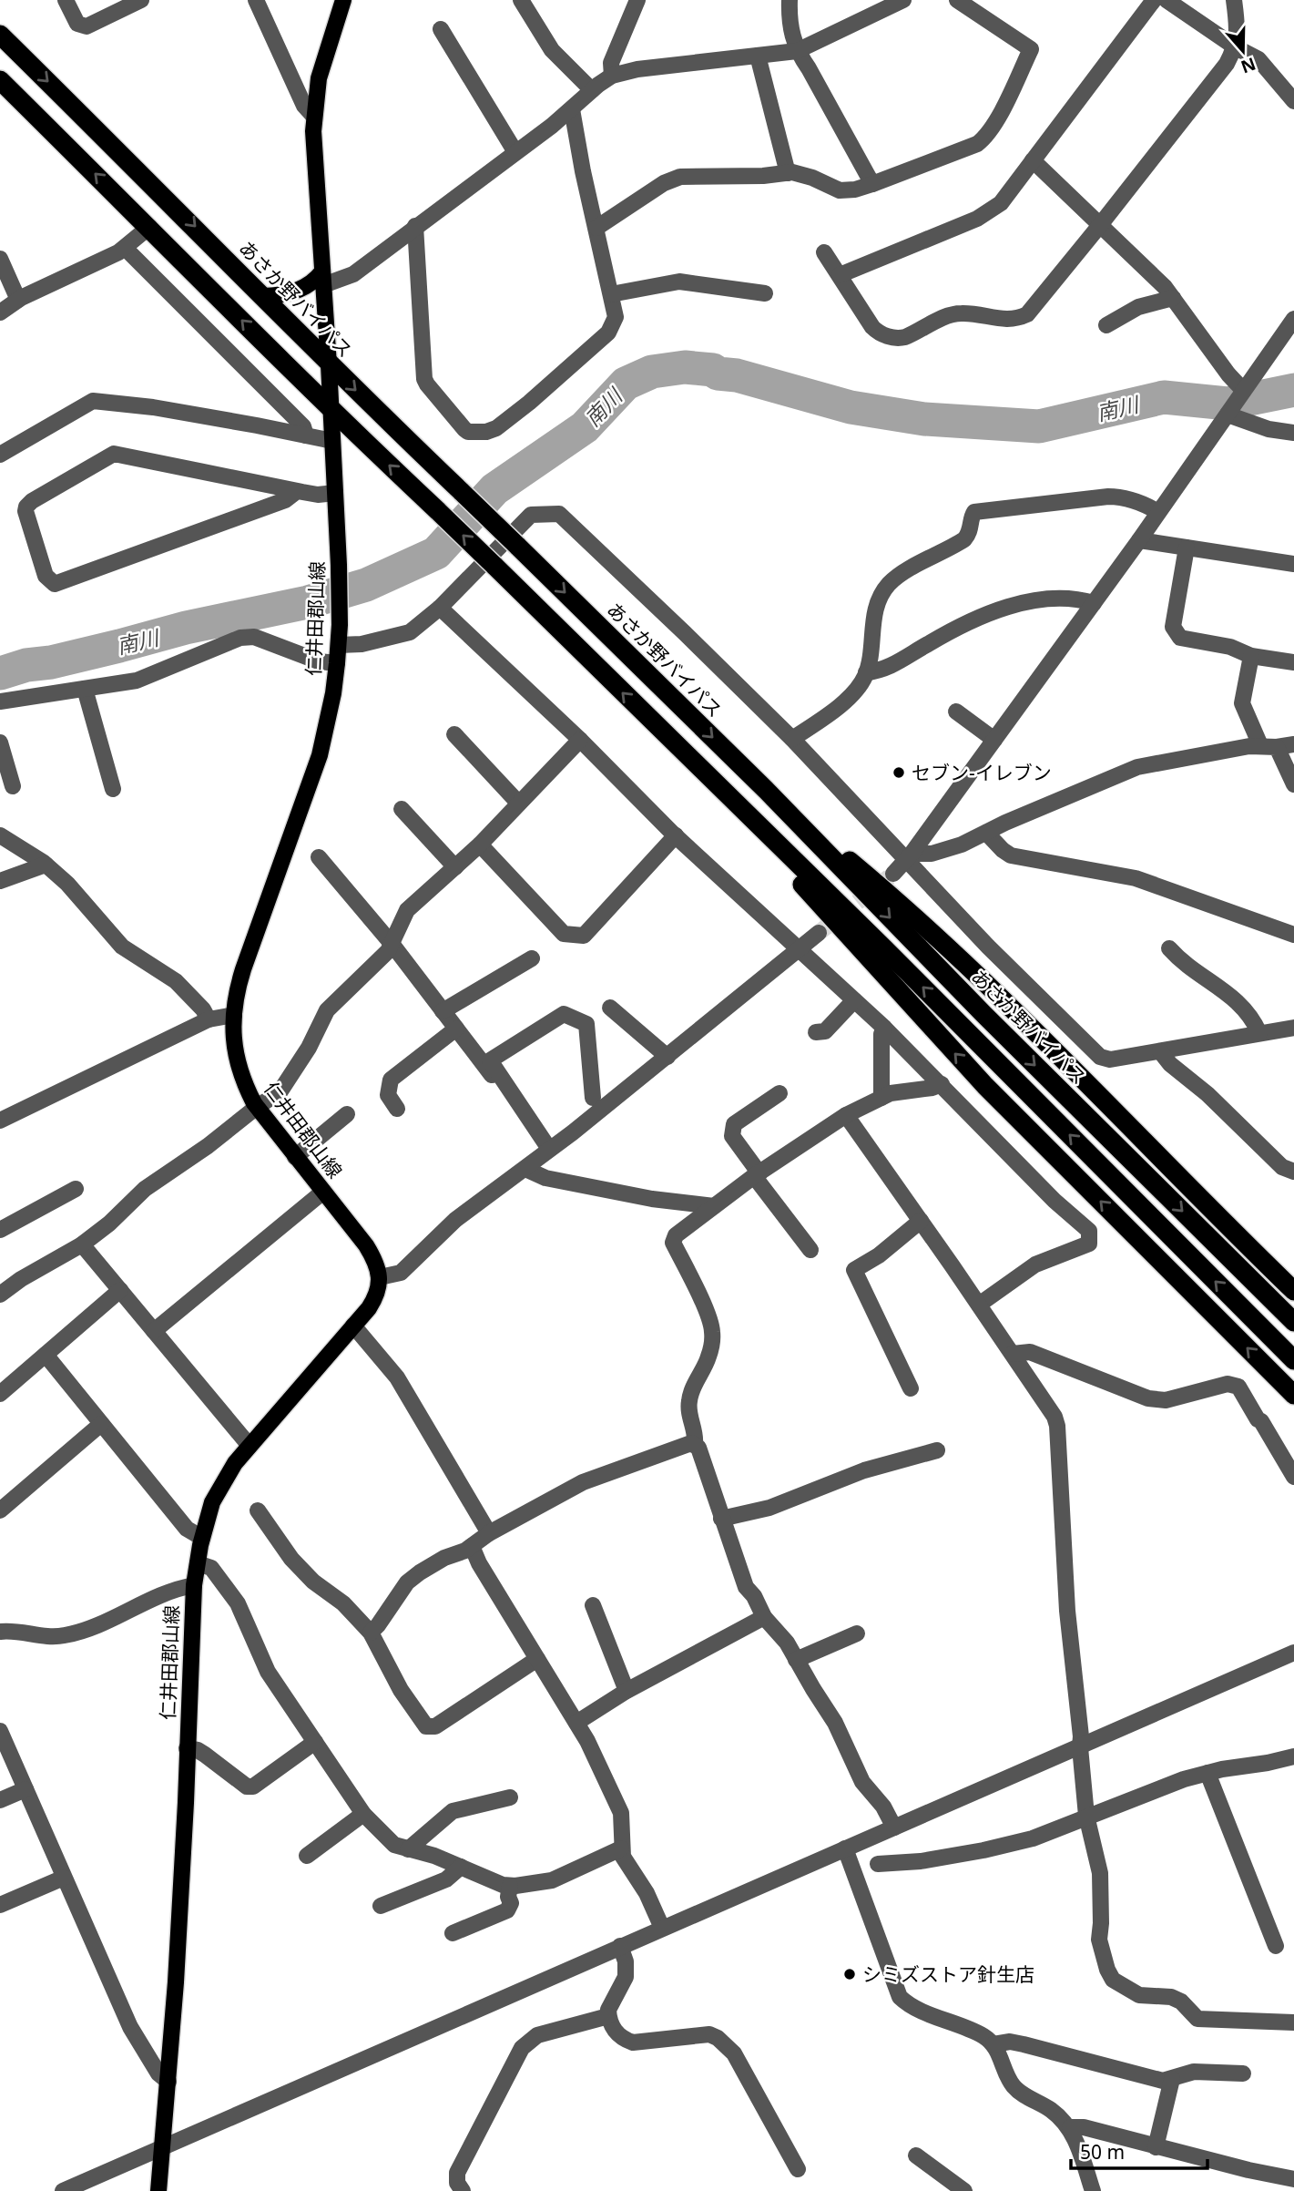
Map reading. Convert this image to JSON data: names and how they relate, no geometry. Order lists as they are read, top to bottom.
{
  "streets": {
    "highway": ["あさか野バイパス"],
    "main road": ["仁井田郡山線"]
  },
  "crossings": [
    ["あさか野バイパス", "仁井田郡山線"]
  ],
  "water": ["南川"],
  "places": ["セブン-イレブン", "シミズストア針生店"],
  "scale_bar": "50 m",
  "north": "bottom"
}
